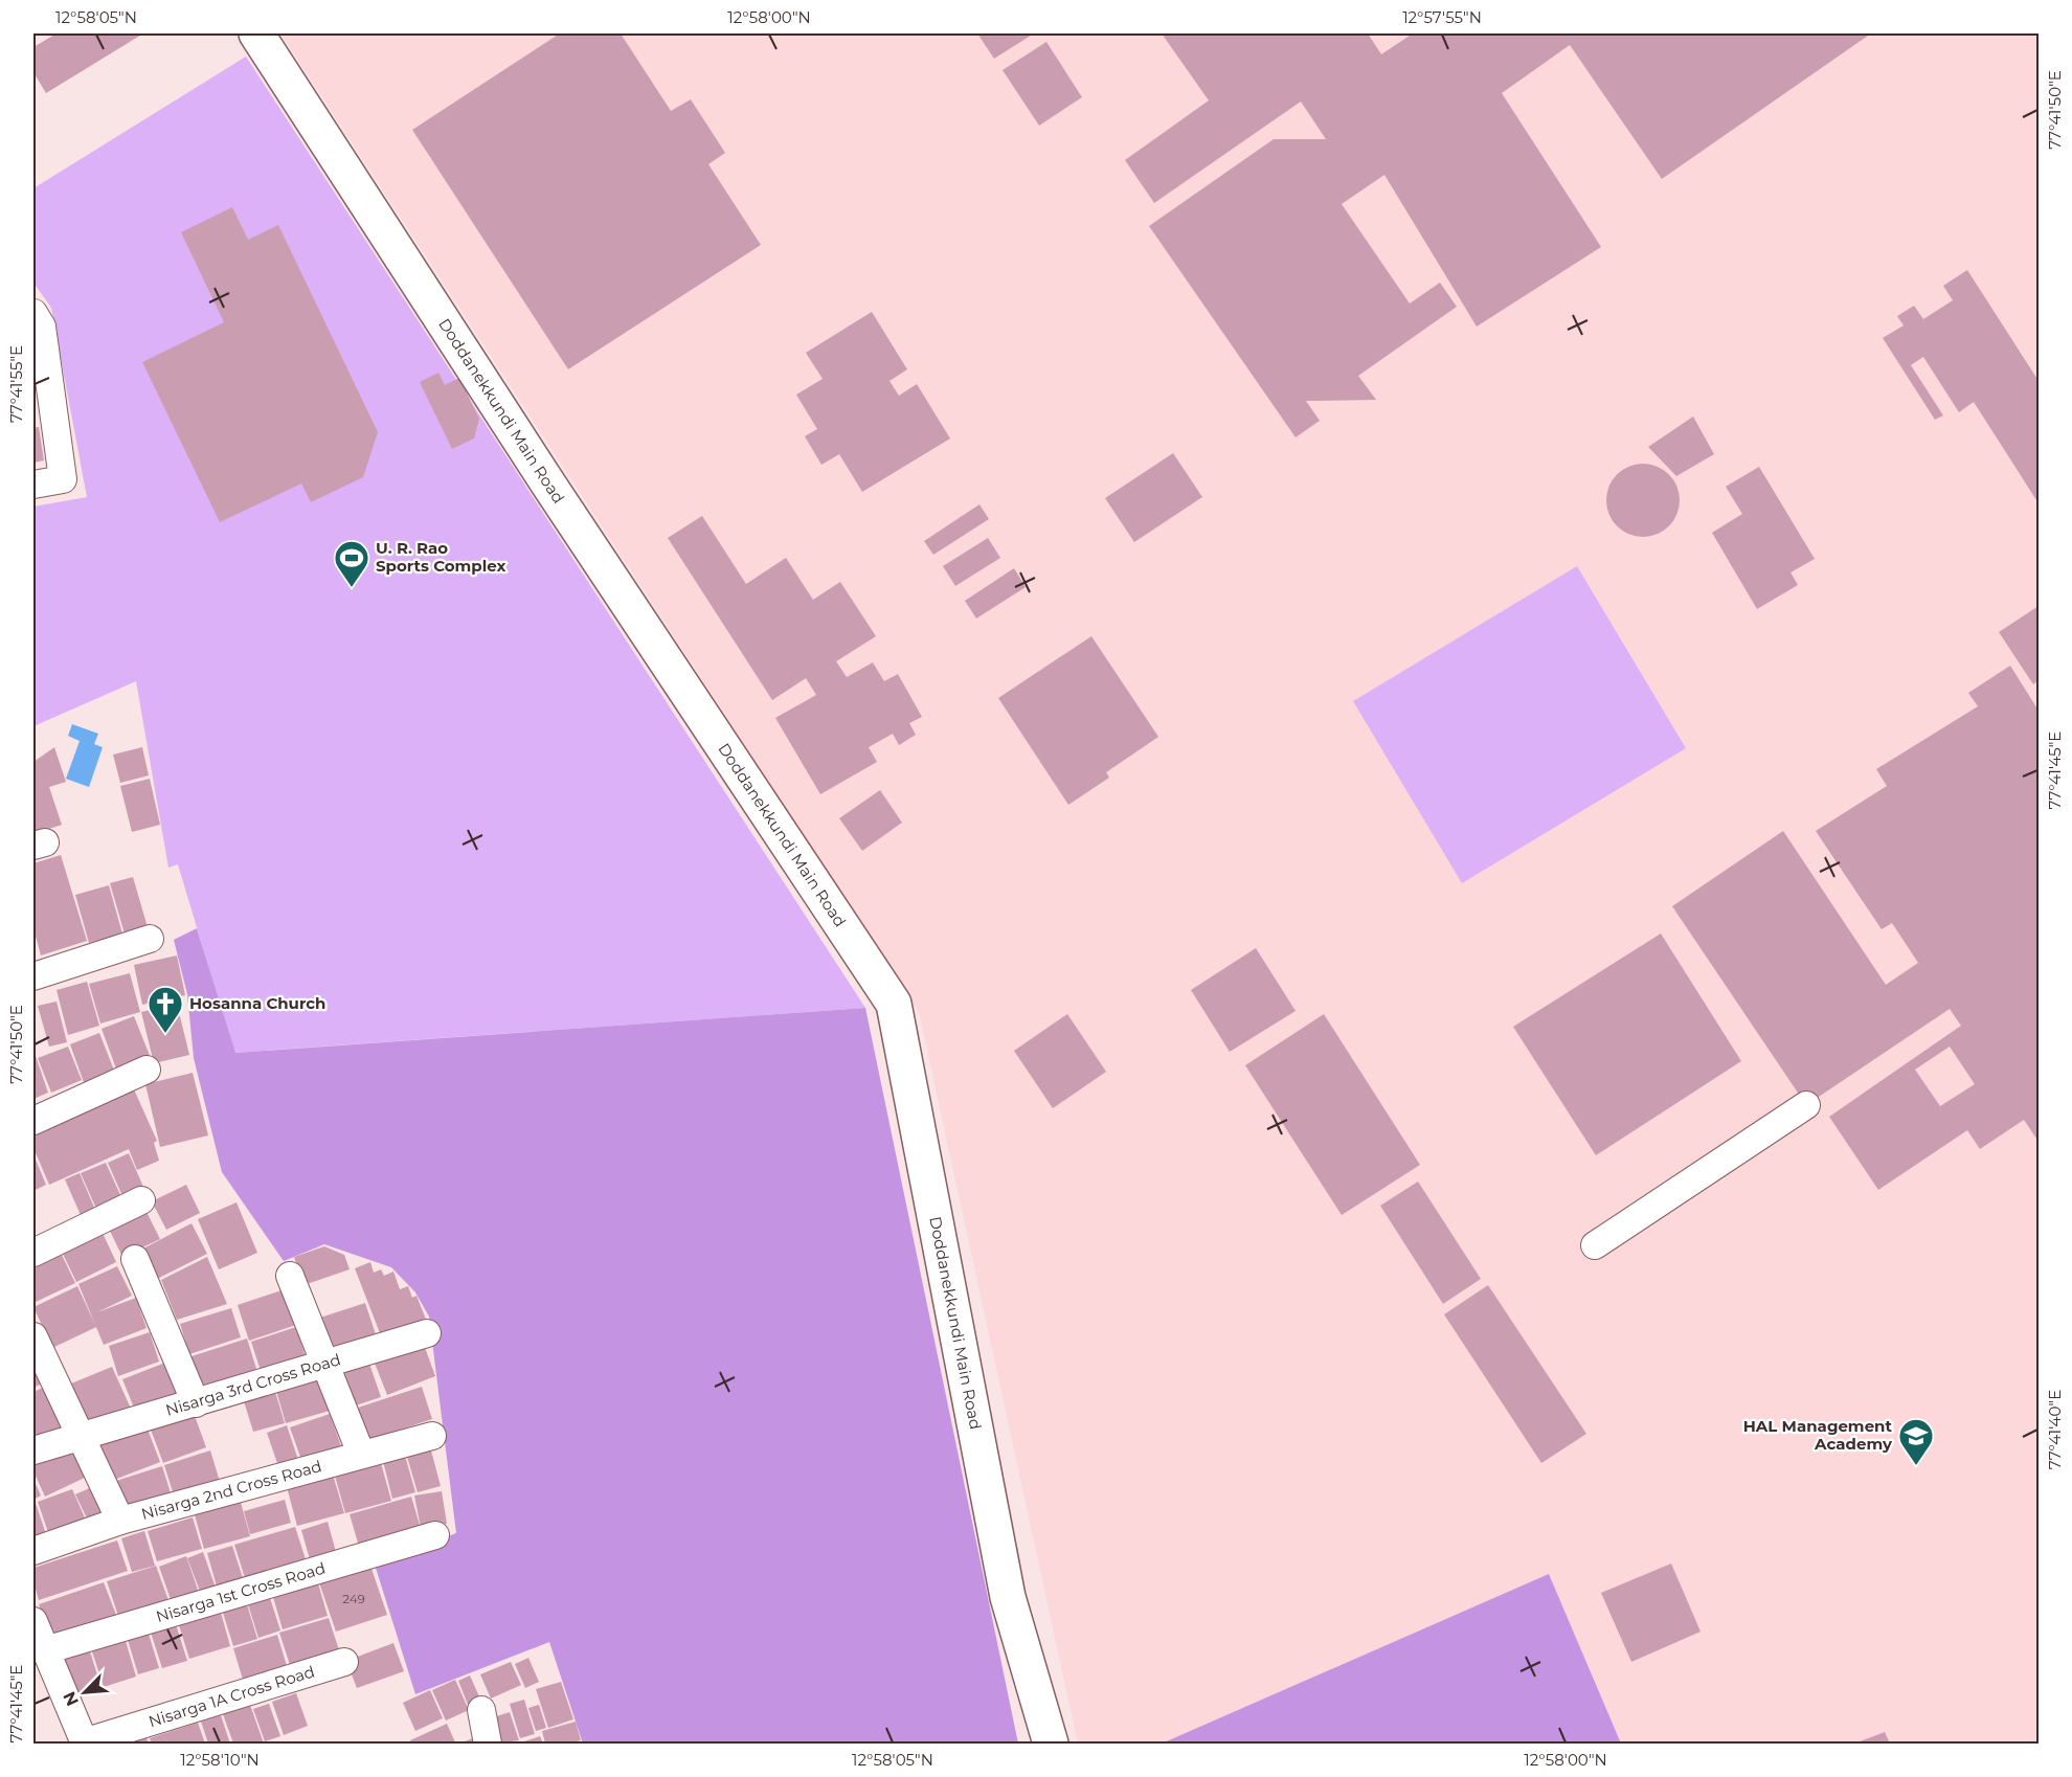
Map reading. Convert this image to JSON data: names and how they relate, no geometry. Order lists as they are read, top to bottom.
{
  "streets": {
    "street": [
      "Doddanekkundi Main Road",
      "Nisarga 3rd Cross Road",
      "Nisarga 2nd Cross Road",
      "Nisarga 1st Cross Road",
      "Nisarga 1A Cross Road"
    ]
  },
  "places": {
    "sports": ["U. R. Rao Sports Complex"],
    "church": ["Hosanna Church"],
    "school or university": ["HAL Management Academy"]
  },
  "house_numbers": ["249"],
  "north": "bottom left",
  "coordinates": [
    "12°58'05\"N",
    "12°58'00\"N",
    "12°57'55\"N",
    "77°41'50\"E",
    "77°41'55\"E",
    "77°41'45\"E",
    "77°41'40\"E",
    "12°58'10\"N"
  ]
}
